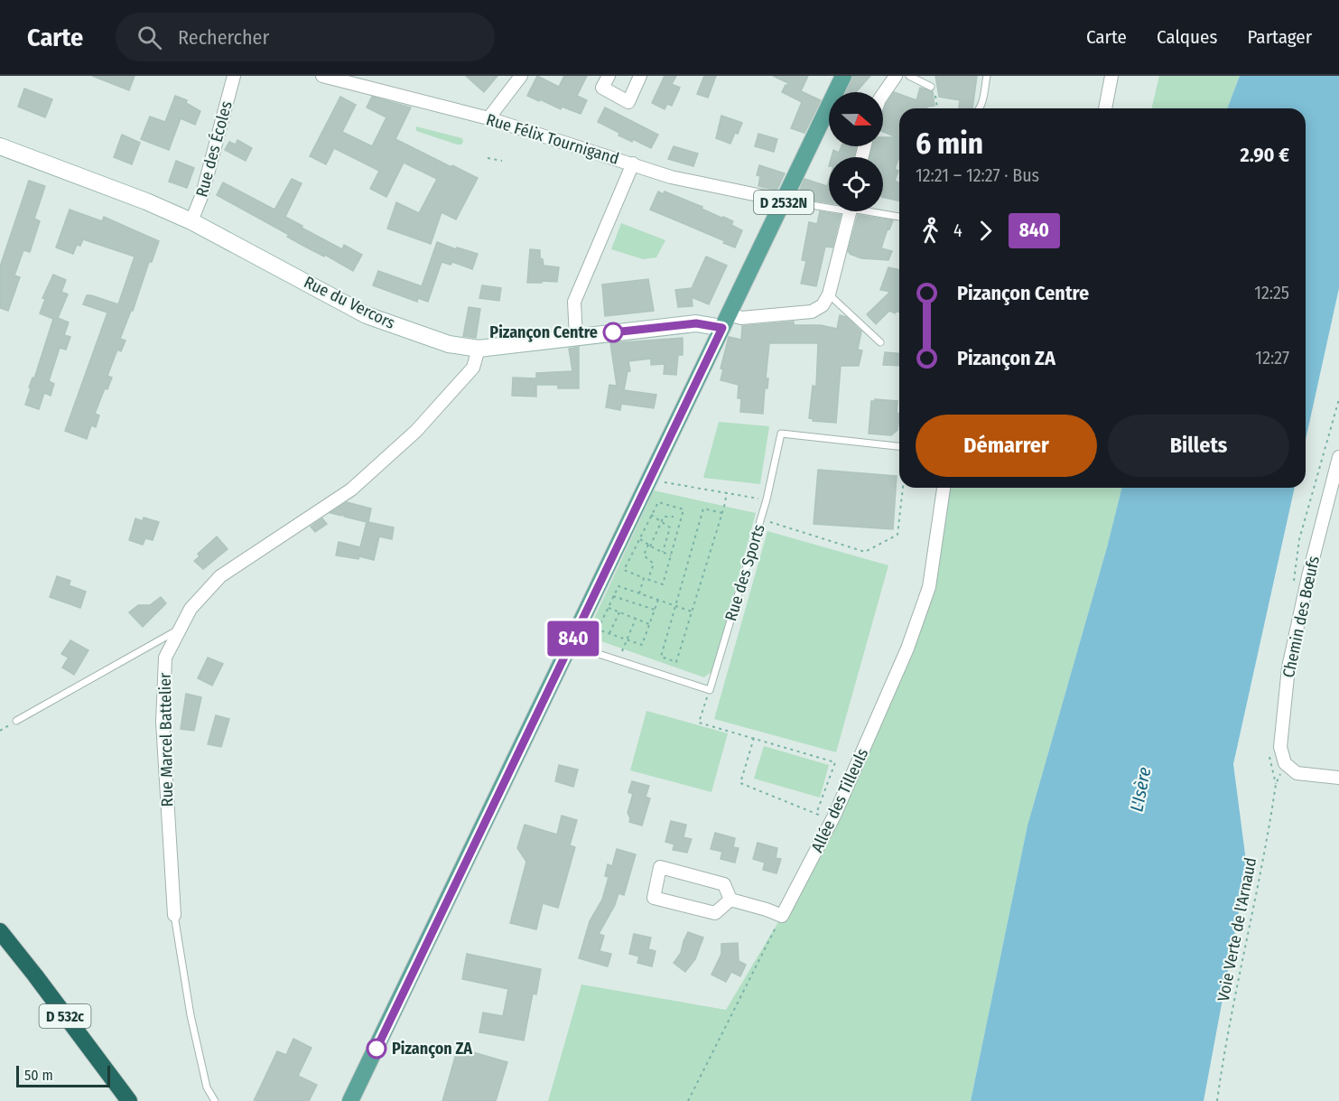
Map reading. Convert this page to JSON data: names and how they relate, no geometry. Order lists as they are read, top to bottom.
{
  "streets": {
    "highway": ["D 532c"],
    "main road": ["D 2532N"],
    "street": [
      "Rue Félix Tournigand",
      "Rue des Écoles",
      "Rue du Vercors",
      "Chemin des Bœufs",
      "Rue Marcel Battelier",
      "Allée des Tilleuls"
    ],
    "lane": ["Rue des Sports"],
    "path": ["Voie Verte de l'Arnaud"]
  },
  "crossings": [
    ["Rue Félix Tournigand", "D 2532N"],
    ["Rue des Écoles", "Rue du Vercors"],
    ["D 2532N", "Rue du Vercors"],
    ["Rue du Vercors", "Rue Marcel Battelier"],
    ["Chemin des Bœufs", "Voie Verte de l'Arnaud"]
  ],
  "water": ["L'Isère"],
  "places": ["Pizançon Centre", "Pizançon ZA"],
  "lines": ["bus line 840"],
  "scale_bar": "50 m",
  "north": "right",
  "page": {
    "header": "Carte",
    "search": "Rechercher",
    "nav": ["Carte", "Calques", "Partager"],
    "on_map": "840",
    "heading": ["6 min", "12:21 – 12:27 · Bus", "2.90 €"],
    "legs": ["4", "840"],
    "list": [
      {
        "name": "Pizançon Centre",
        "value": "12:25"
      },
      {
        "name": "Pizançon ZA",
        "value": "12:27"
      }
    ],
    "buttons": ["Démarrer", "Billets"],
    "scale": "50 m"
  }
}
